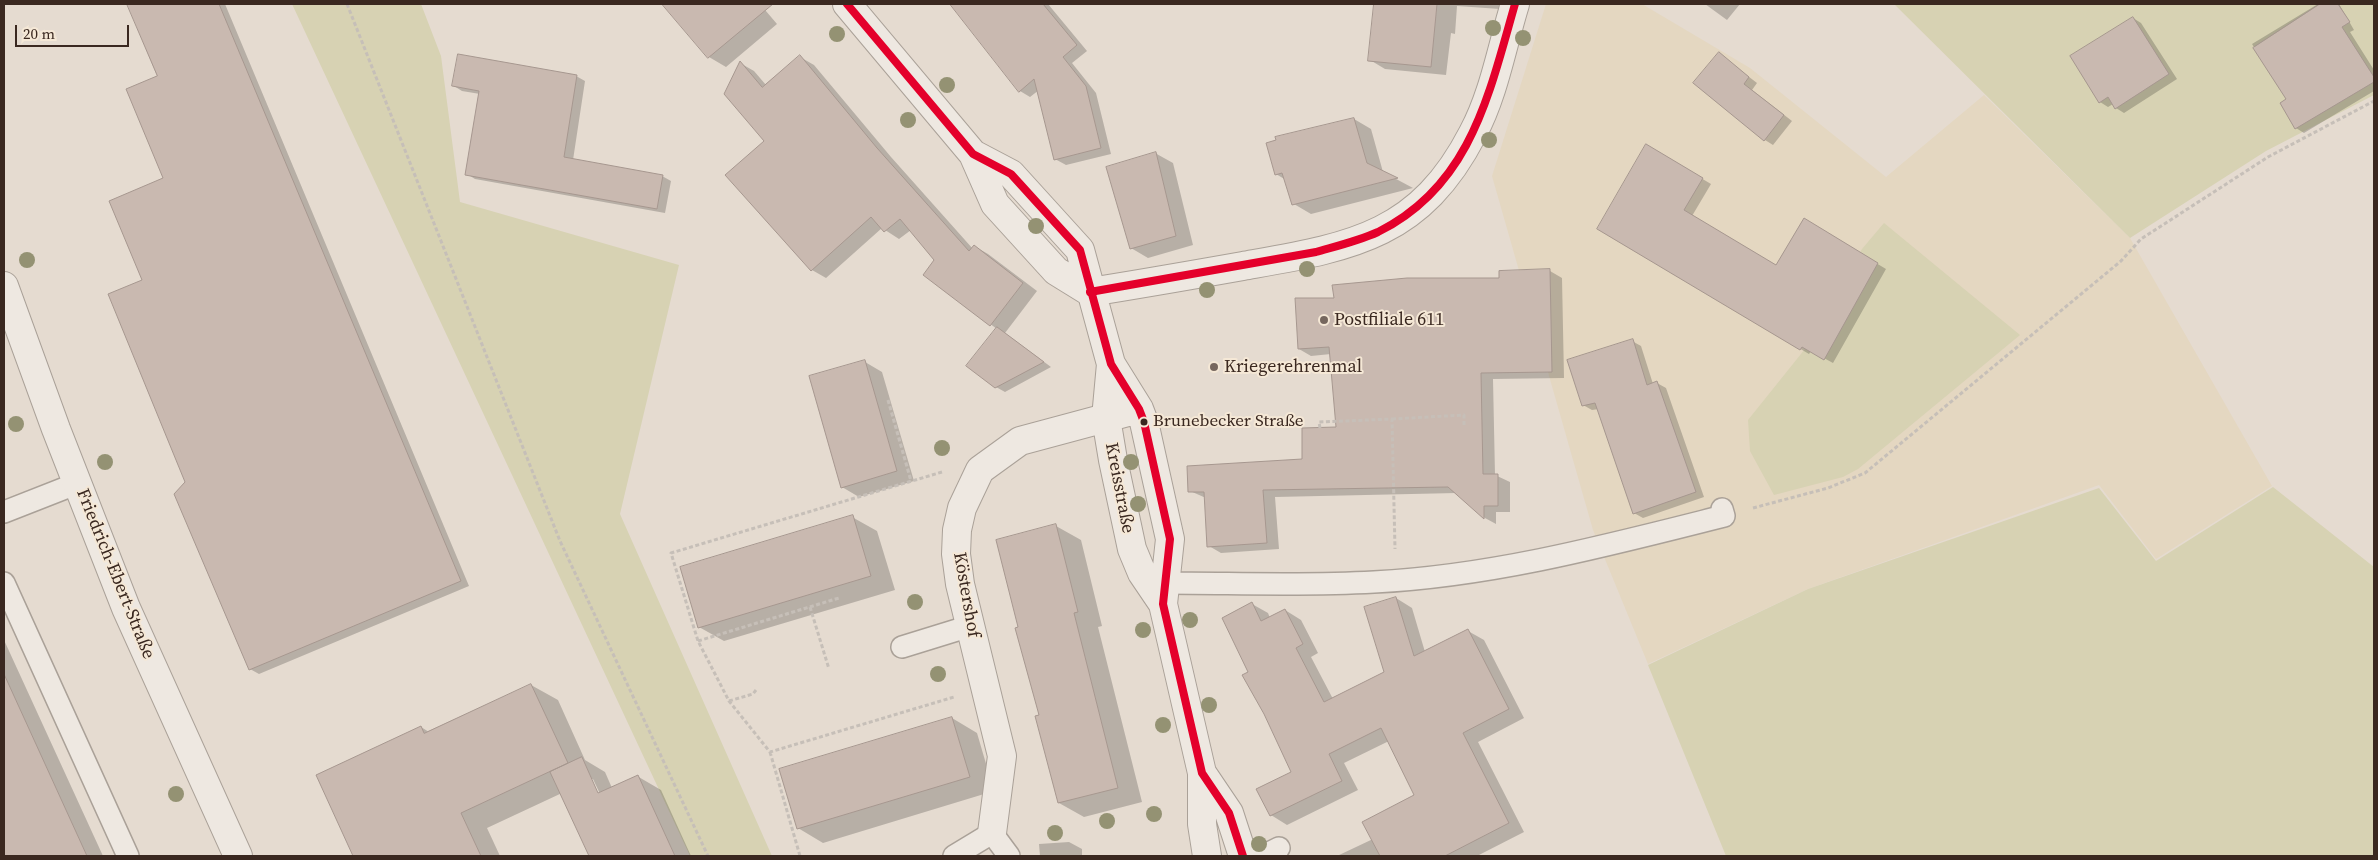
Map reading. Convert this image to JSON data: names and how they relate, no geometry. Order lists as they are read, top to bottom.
{
  "streets": {
    "street": ["Kreisstraße", "Friedrich-Ebert-Straße", "Köstershof"]
  },
  "crossings": [
    ["Kreisstraße", "Köstershof"]
  ],
  "places": ["Postfiliale 611", "Kriegerehrenmal", "Brunebecker Straße"],
  "scale_bar": "20 m"
}
